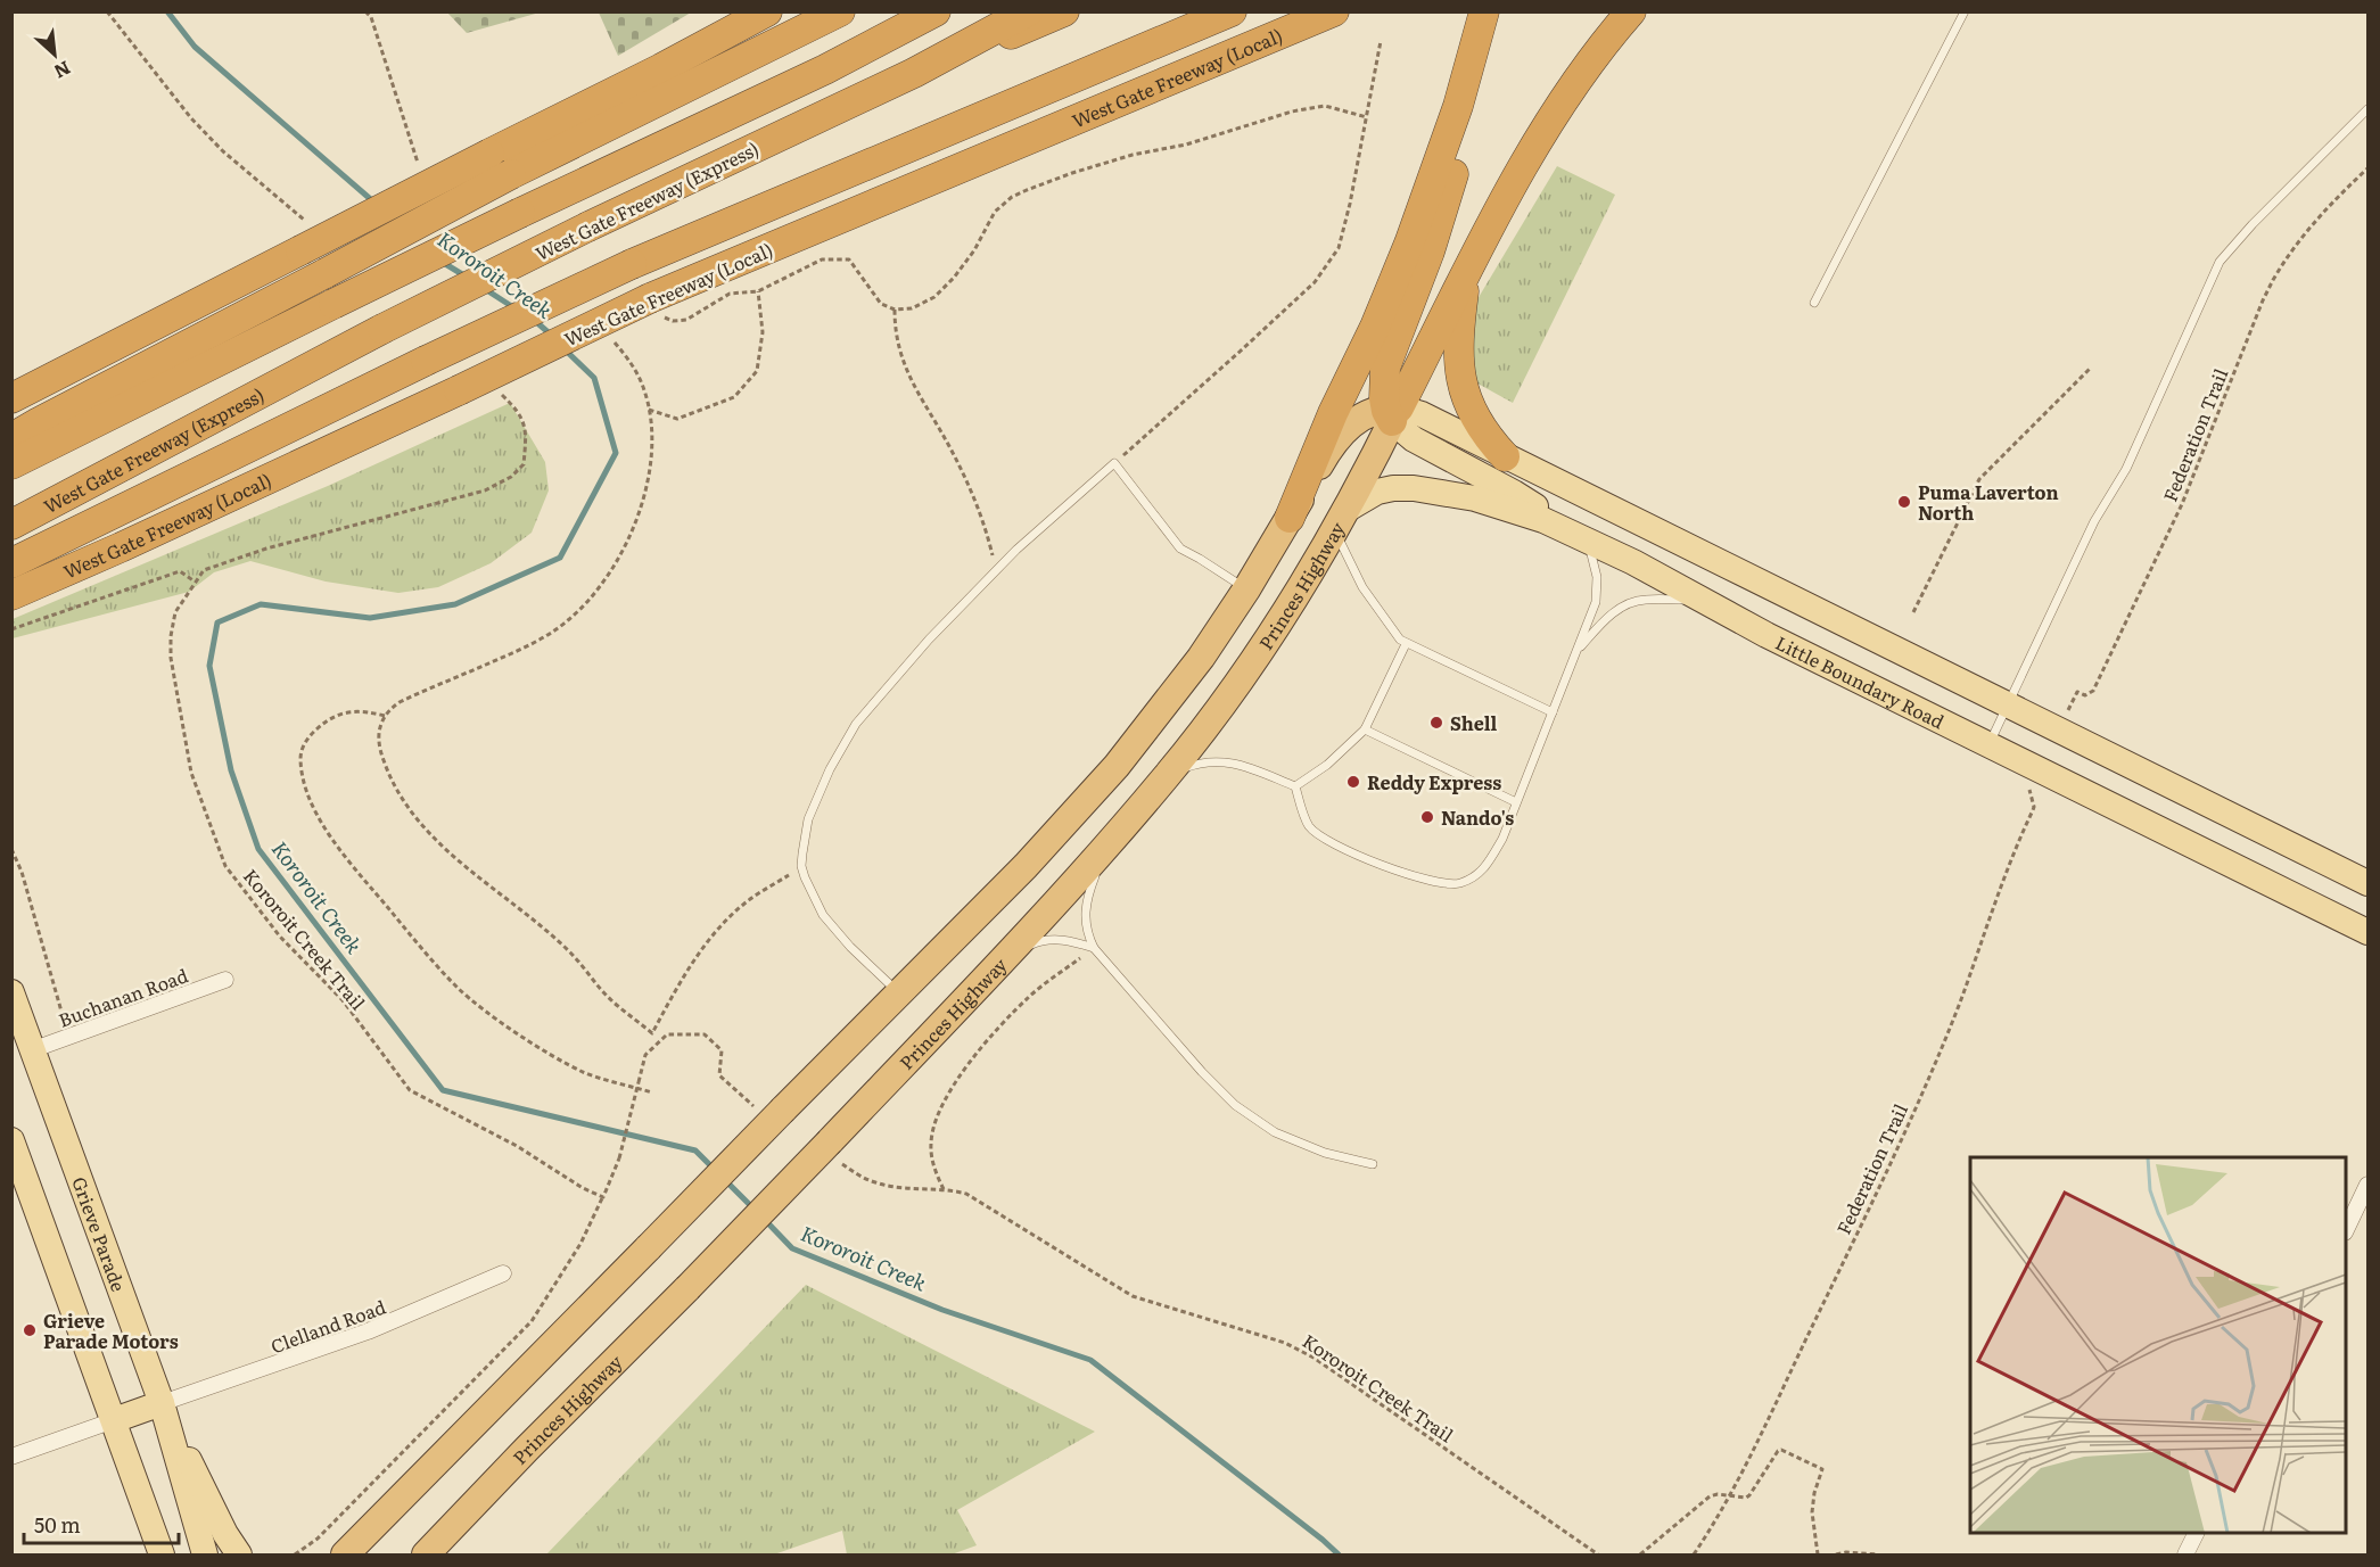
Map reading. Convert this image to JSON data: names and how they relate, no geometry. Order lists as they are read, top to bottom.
{
  "streets": {
    "highway": ["West Gate Freeway (Local)", "West Gate Freeway (Express)", "Princes Highway"],
    "main road": ["Little Boundary Road", "Grieve Parade"],
    "street": ["Buchanan Road", "Clelland Road"],
    "path": ["Federation Trail", "Kororoit Creek Trail"]
  },
  "crossings": [
    ["Princes Highway", "Little Boundary Road"],
    ["Buchanan Road", "Grieve Parade"],
    ["Grieve Parade", "Clelland Road"]
  ],
  "water": ["Kororoit Creek"],
  "places": [
    "Puma Laverton North",
    "Shell",
    "Reddy Express",
    "Nando's",
    "Grieve Parade Motors"
  ],
  "scale_bar": "50 m",
  "north": "bottom right"
}
